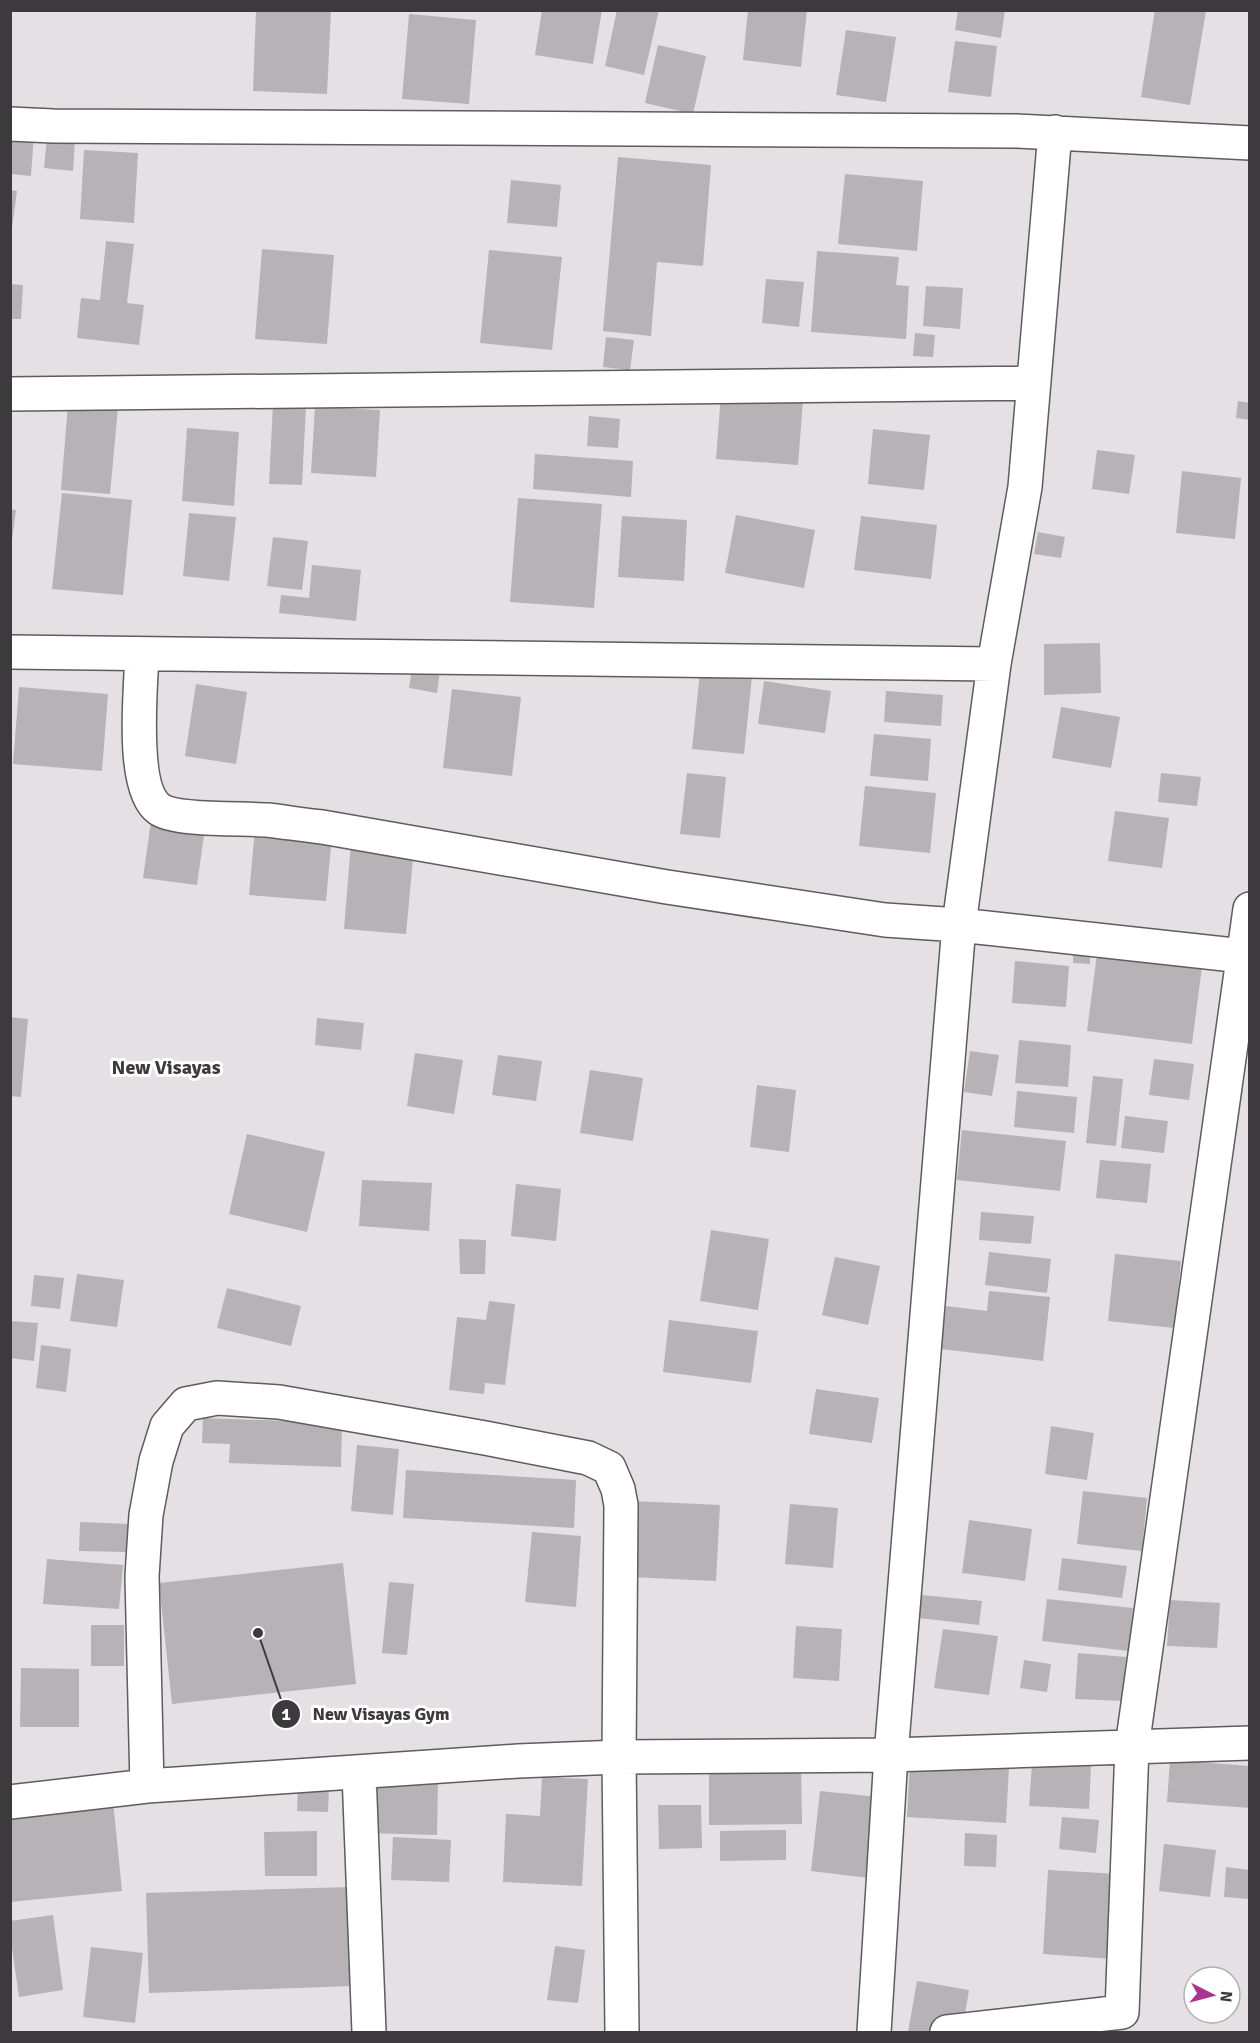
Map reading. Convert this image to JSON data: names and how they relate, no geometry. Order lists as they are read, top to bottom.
{
  "districts": ["New Visayas"],
  "places": ["New Visayas Gym"],
  "north": "right"
}
